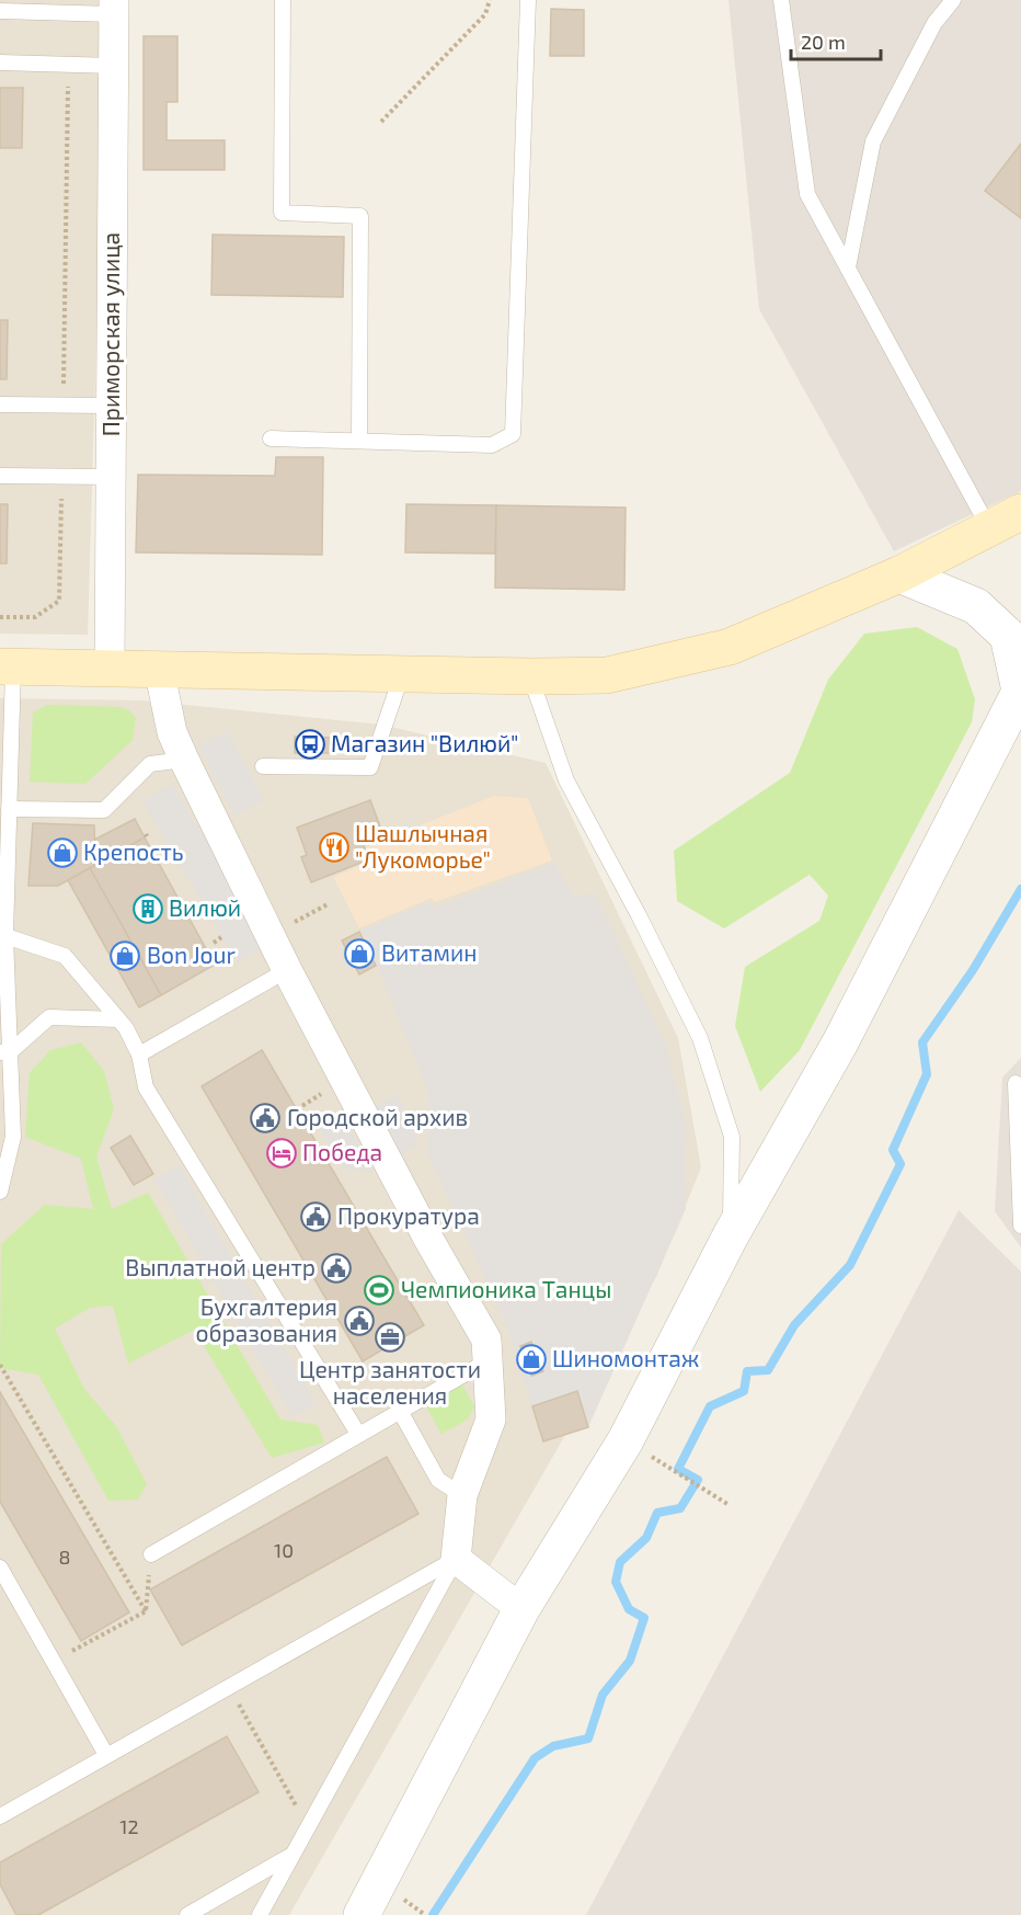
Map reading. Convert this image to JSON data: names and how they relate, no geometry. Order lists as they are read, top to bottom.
{
  "streets": {
    "street": ["Приморская улица"]
  },
  "places": {
    "bus stop": ["Магазин \"Вилюй\""],
    "restaurant": ["Шашлычная \"Лукоморье\""],
    "shop": [
      "Крепость",
      "Витамин",
      "Bon Jour",
      "Шиномонтаж"
    ],
    "building": ["Вилюй"],
    "public building": [
      "Городской архив",
      "Прокуратура",
      "Выплатной центр",
      "Бухгалтерия образования"
    ],
    "hotel": ["Победа"],
    "sports": ["Чемпионика Танцы"],
    "office": ["Центр занятости населения"]
  },
  "house_numbers": ["10", "8", "12"],
  "scale_bar": "20 m"
}
